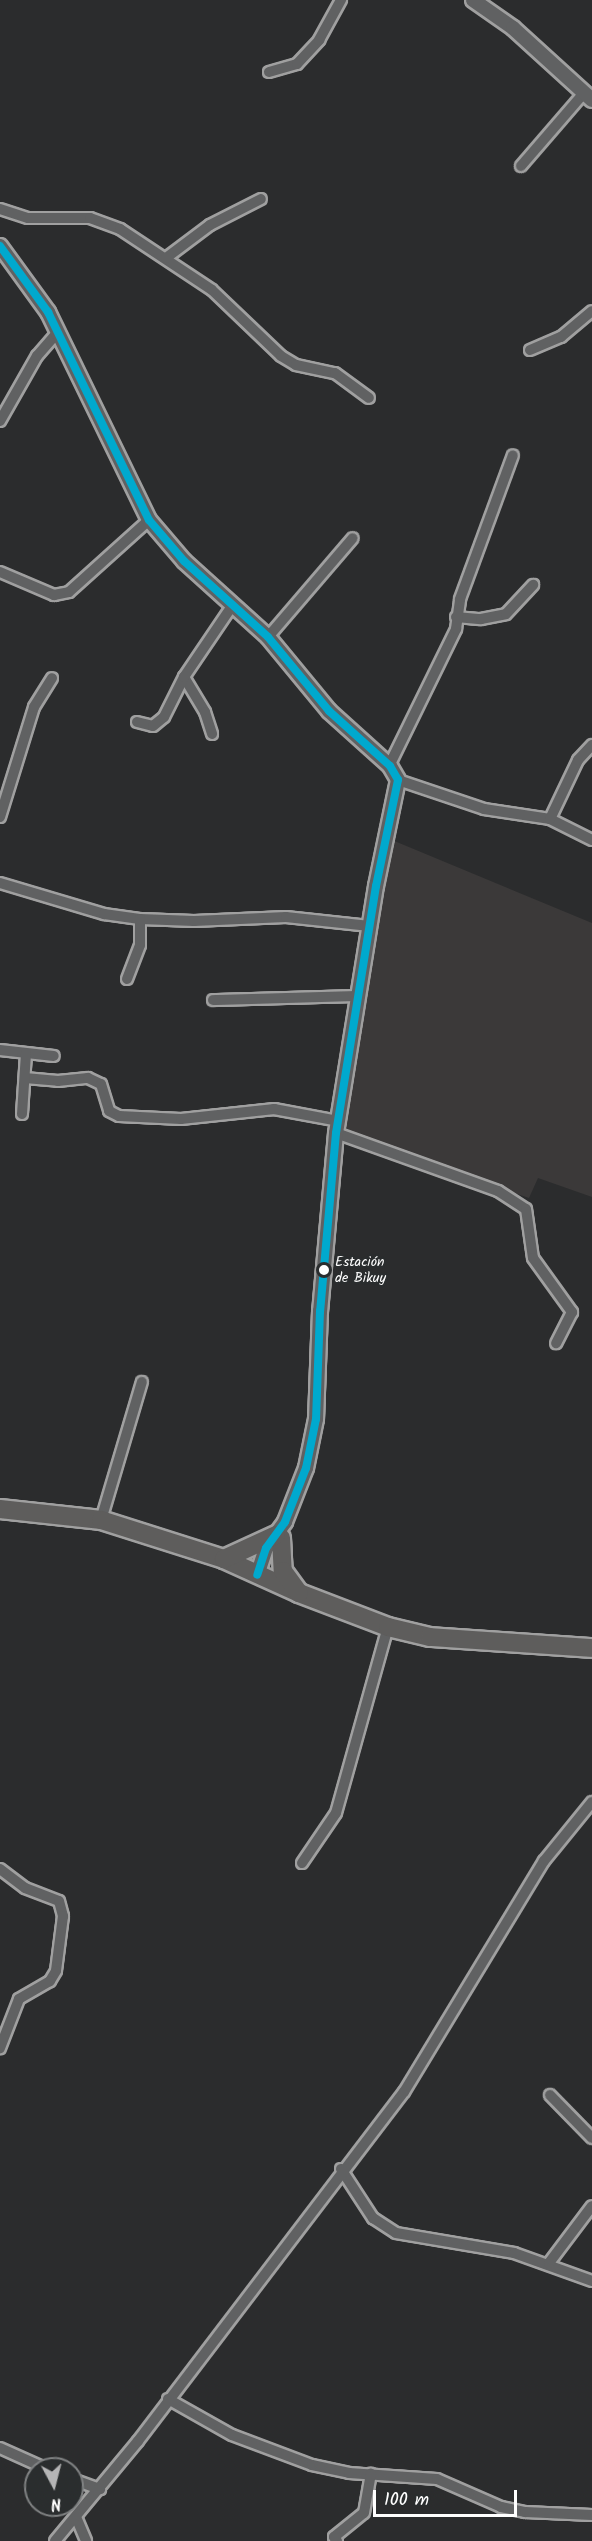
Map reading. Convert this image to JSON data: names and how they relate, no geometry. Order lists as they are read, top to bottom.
{
  "places": ["Estación de Bikuy"],
  "scale_bar": "100 m",
  "north": "bottom"
}
